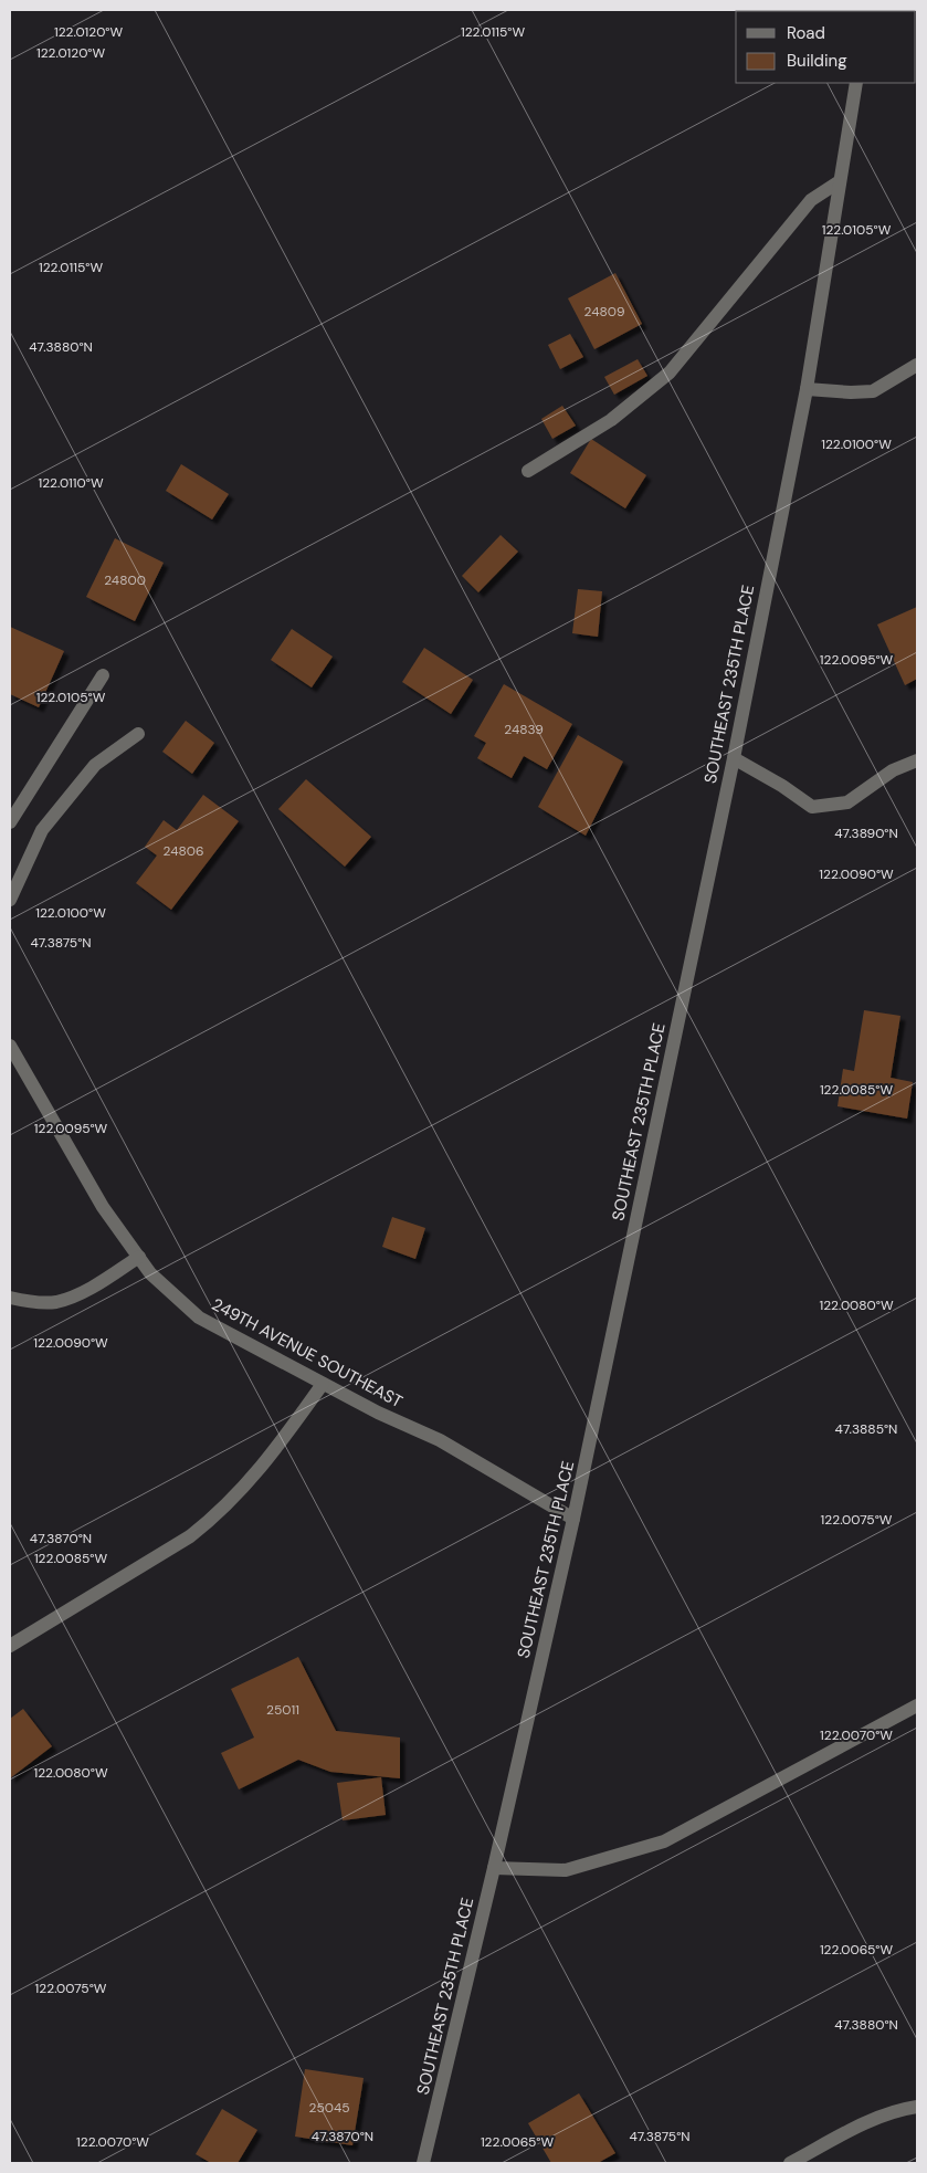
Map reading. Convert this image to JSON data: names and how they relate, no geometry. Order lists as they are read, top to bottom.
{
  "streets": {
    "street": ["SOUTHEAST 235TH PLACE", "249TH AVENUE SOUTHEAST"]
  },
  "crossings": [
    ["SOUTHEAST 235TH PLACE", "249TH AVENUE SOUTHEAST"]
  ],
  "house_numbers": [
    "24809",
    "24800",
    "24839",
    "24806",
    "25011",
    "25045"
  ],
  "legend": ["Road", "Building"],
  "coordinates": [
    "122.0120°W",
    "122.0115°W",
    "122.0105°W",
    "47.3880°N",
    "122.0100°W",
    "122.0110°W",
    "122.0095°W",
    "47.3890°N",
    "122.0090°W",
    "47.3875°N",
    "122.0085°W",
    "122.0080°W",
    "47.3885°N",
    "122.0075°W",
    "47.3870°N",
    "122.0070°W",
    "122.0065°W"
  ]
}
